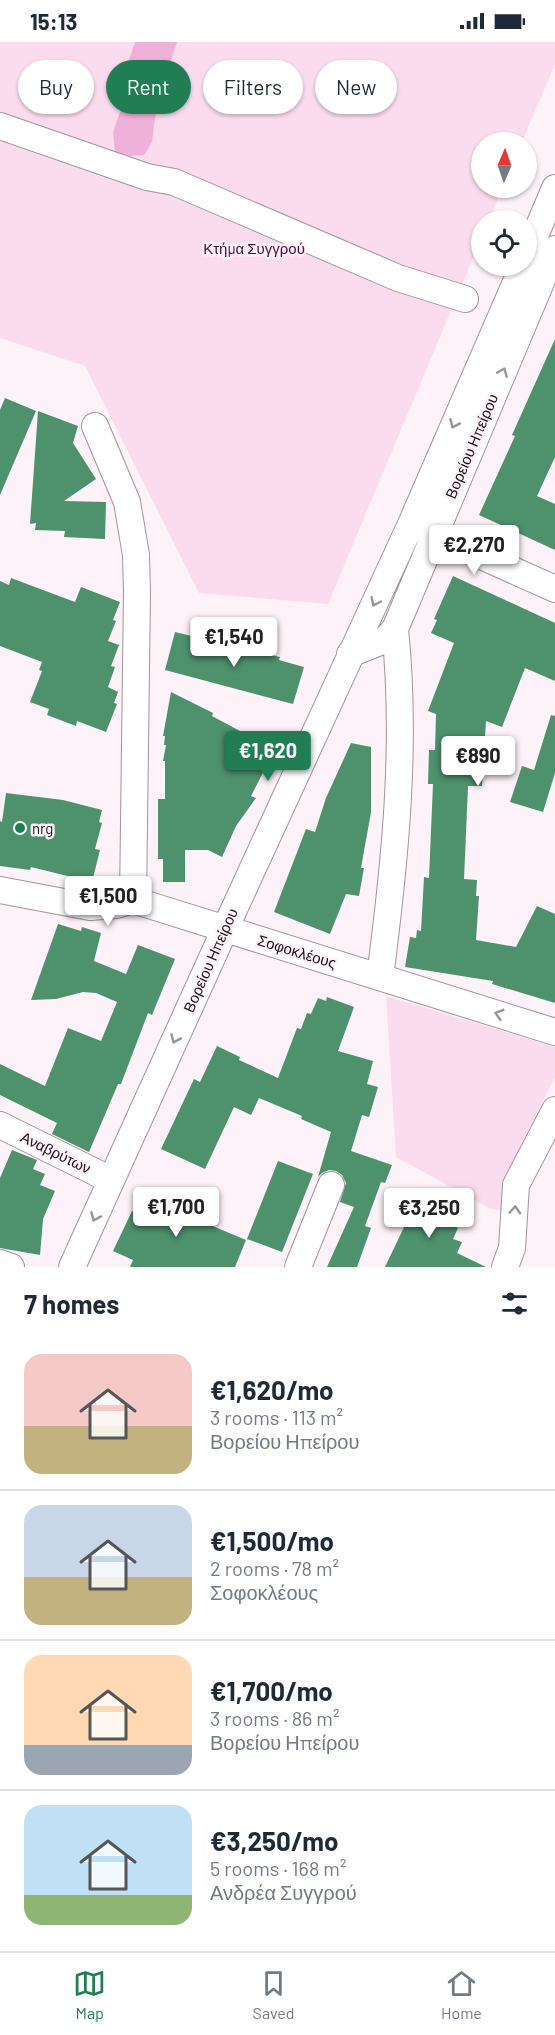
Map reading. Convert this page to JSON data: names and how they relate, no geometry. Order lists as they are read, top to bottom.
{
  "streets": {
    "street": ["Βορείου Ηπείρου", "Σοφοκλέους", "Αναβρύτων"]
  },
  "crossings": [
    ["Βορείου Ηπείρου", "Σοφοκλέους"],
    ["Βορείου Ηπείρου", "Αναβρύτων"]
  ],
  "parks": ["Κτήμα Συγγρού"],
  "places": ["nrg"],
  "north": "top",
  "page": {
    "status": "15:13",
    "chip": [
      "Buy",
      "Rent",
      "Filters",
      "New"
    ],
    "price": [
      "€2,270",
      "€1,540",
      "€1,620",
      "€890",
      "€1,500",
      "€1,700",
      "€3,250"
    ],
    "heading": "7 homes",
    "list": [
      {
        "name": "€1,620/mo",
        "note": "3 rooms · 113 m² · Βορείου Ηπείρου"
      },
      {
        "name": "€1,500/mo",
        "note": "2 rooms · 78 m² · Σοφοκλέους"
      },
      {
        "name": "€1,700/mo",
        "note": "3 rooms · 86 m² · Βορείου Ηπείρου"
      },
      {
        "name": "€3,250/mo",
        "note": "5 rooms · 168 m² · Ανδρέα Συγγρού"
      }
    ],
    "tabs": ["Map", "Saved", "Home"]
  }
}
